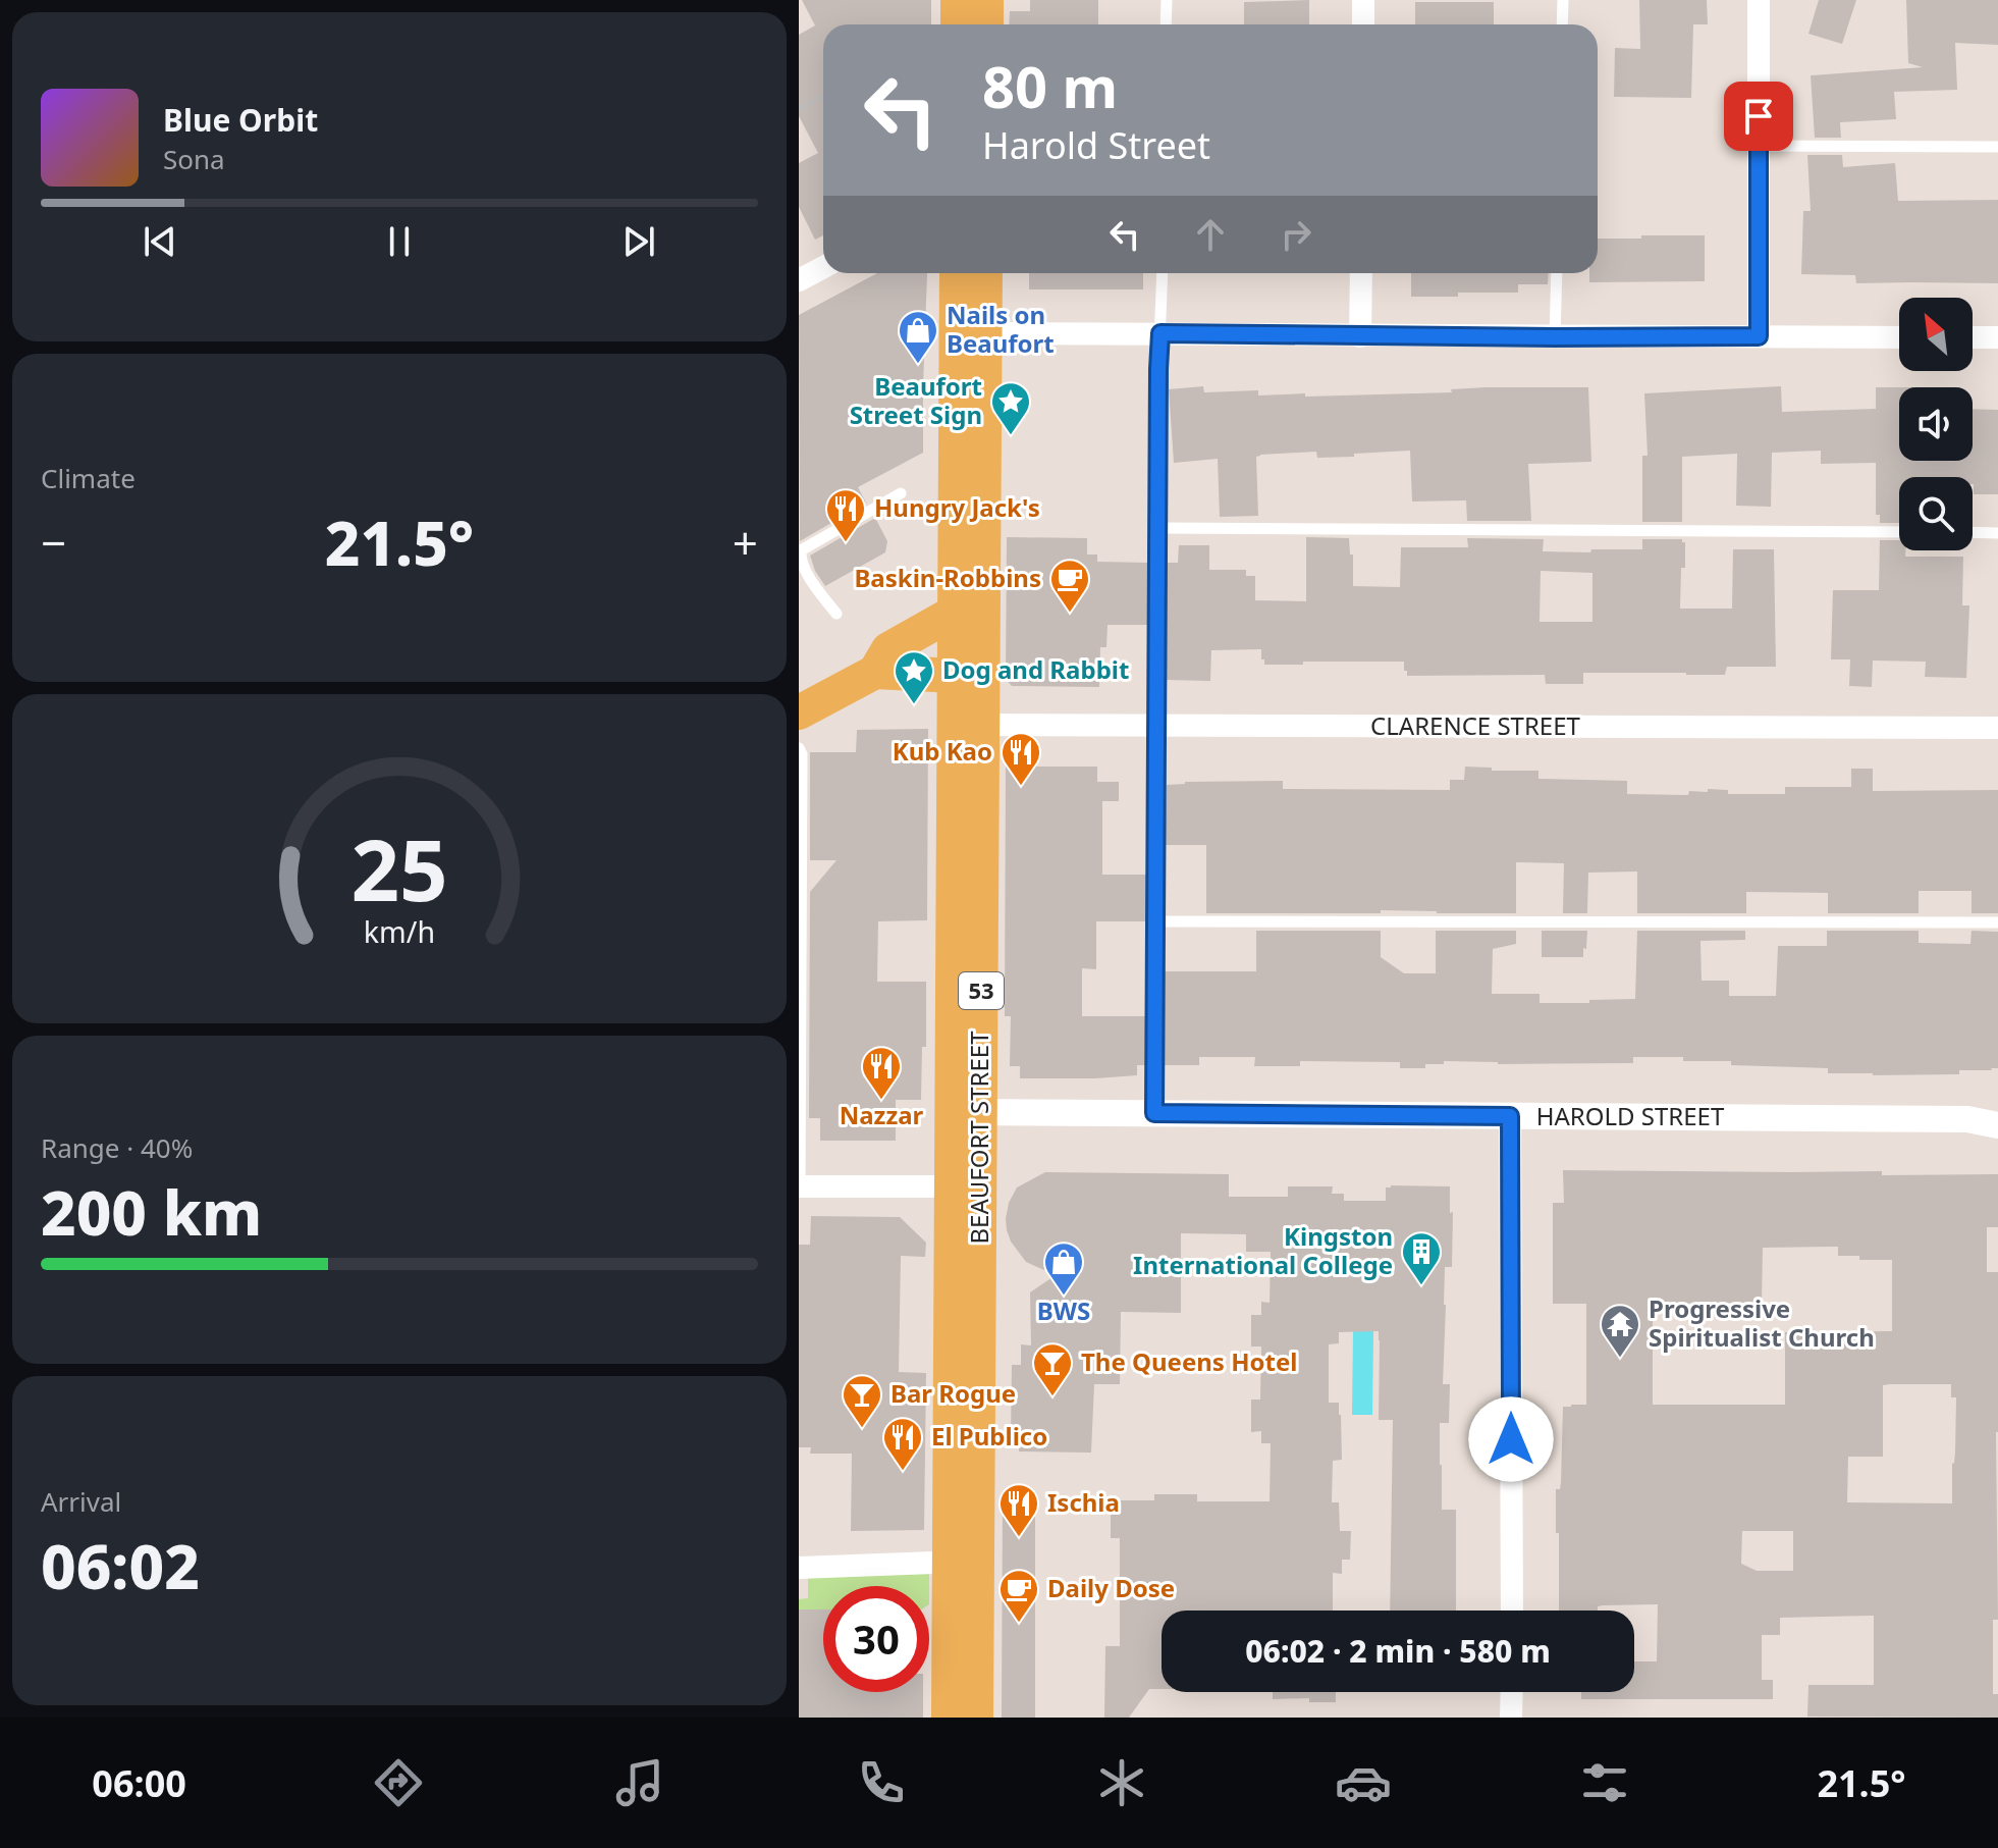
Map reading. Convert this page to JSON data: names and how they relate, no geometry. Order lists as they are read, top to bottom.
{
  "streets": {
    "main road": ["53", "BEAUFORT STREET"],
    "street": ["CLARENCE STREET", "HAROLD STREET"]
  },
  "crossings": [
    ["CLARENCE STREET", "BEAUFORT STREET"],
    ["HAROLD STREET", "BEAUFORT STREET"]
  ],
  "places": {
    "shop": ["Nails on Beaufort", "BWS"],
    "place": ["Beaufort Street Sign", "Dog and Rabbit"],
    "restaurant": [
      "Hungry Jack's",
      "Kub Kao",
      "Nazzar",
      "El Publico",
      "Ischia"
    ],
    "cafe": ["Baskin-Robbins", "Daily Dose"],
    "building": ["Kingston International College"],
    "temple": ["Progressive Spiritualist Church"],
    "bar": ["The Queens Hotel", "Bar Rogue"]
  },
  "north": "top left",
  "page": {
    "turn": ["80 m", "Harold Street"],
    "song": ["Blue Orbit", "Sona"],
    "tile": [
      "Climate",
      ["Range · 40%", "200 km"],
      ["Arrival", "06:02"]
    ],
    "heat": ["−", "21.5°", "+"],
    "limit": "30",
    "trip": "06:02 · 2 min · 580 m",
    "tabs": ["06:00", "21.5°"],
    "gauge": ["25", "km/h"]
  }
}
